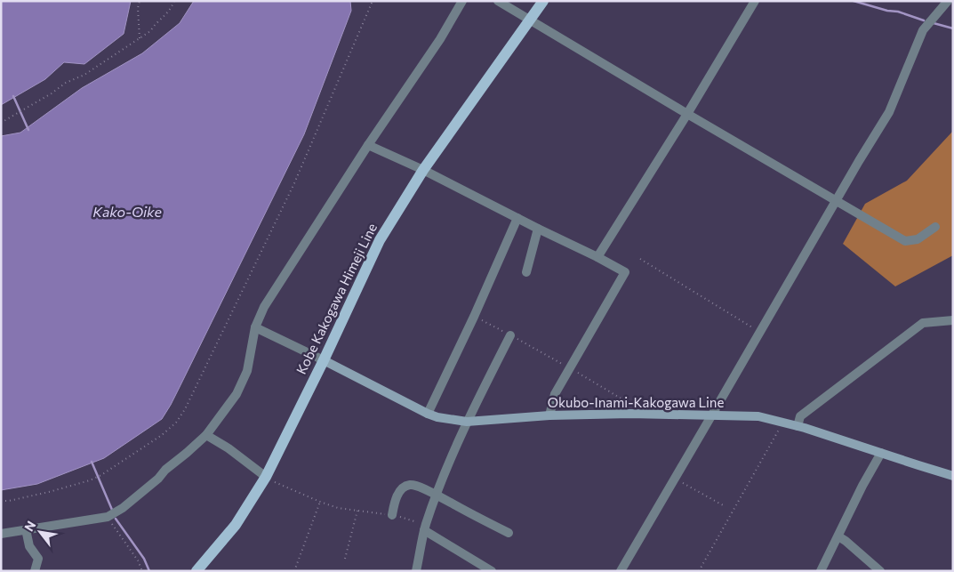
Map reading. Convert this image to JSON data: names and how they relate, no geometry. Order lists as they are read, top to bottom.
{
  "streets": {
    "main road": ["Kobe Kakogawa Himeji Line", "Okubo-Inami-Kakogawa Line"]
  },
  "crossings": [
    ["Kobe Kakogawa Himeji Line", "Okubo-Inami-Kakogawa Line"]
  ],
  "water": ["Kako-Oike"],
  "north": "top left"
}
